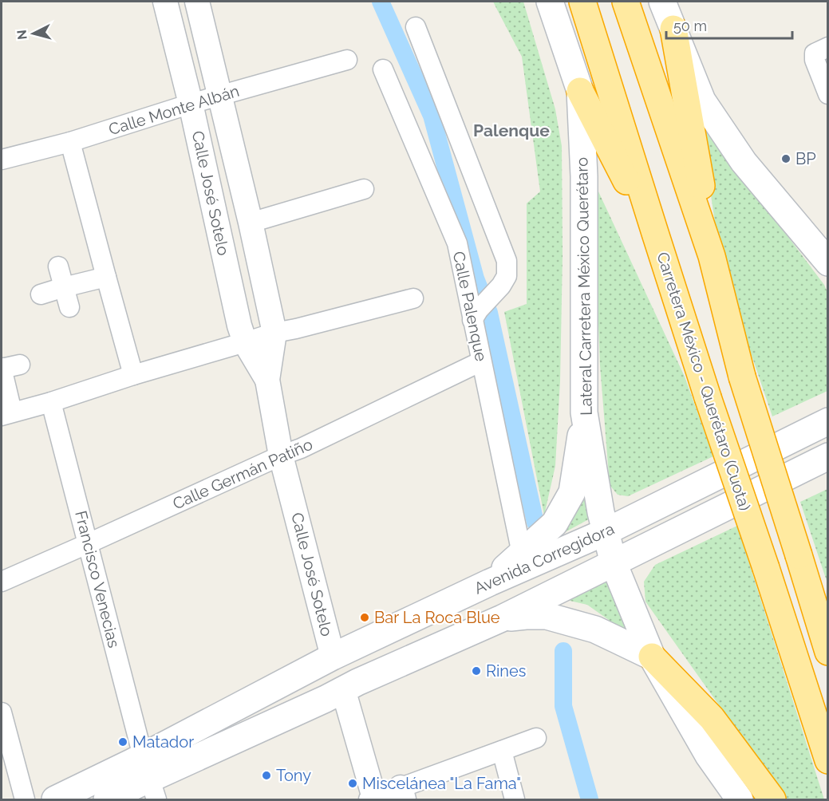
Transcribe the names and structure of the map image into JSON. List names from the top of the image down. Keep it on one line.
{"streets":{"highway":["Carretera México - Querétaro (Cuota)"],"main road":["Lateral Carretera México Querétaro","Avenida Corregidora"],"street":["Calle Monte Albán","Calle José Sotelo","Calle Palenque","Calle Germán Patiño","Francisco Venecias"]},"crossings":[["Calle Monte Albán","Calle José Sotelo"],["Calle José Sotelo","Calle Germán Patiño"],["Calle José Sotelo","Avenida Corregidora"],["Lateral Carretera México Querétaro","Avenida Corregidora"],["Calle Palenque","Calle Germán Patiño"],["Calle Germán Patiño","Francisco Venecias"],["Avenida Corregidora","Francisco Venecias"]],"districts":["Palenque"],"places":["BP","Bar La Roca Blue","Rines","Matador","Tony","Miscelánea \"La Fama\""],"scale_bar":"50 m","north":"left"}
